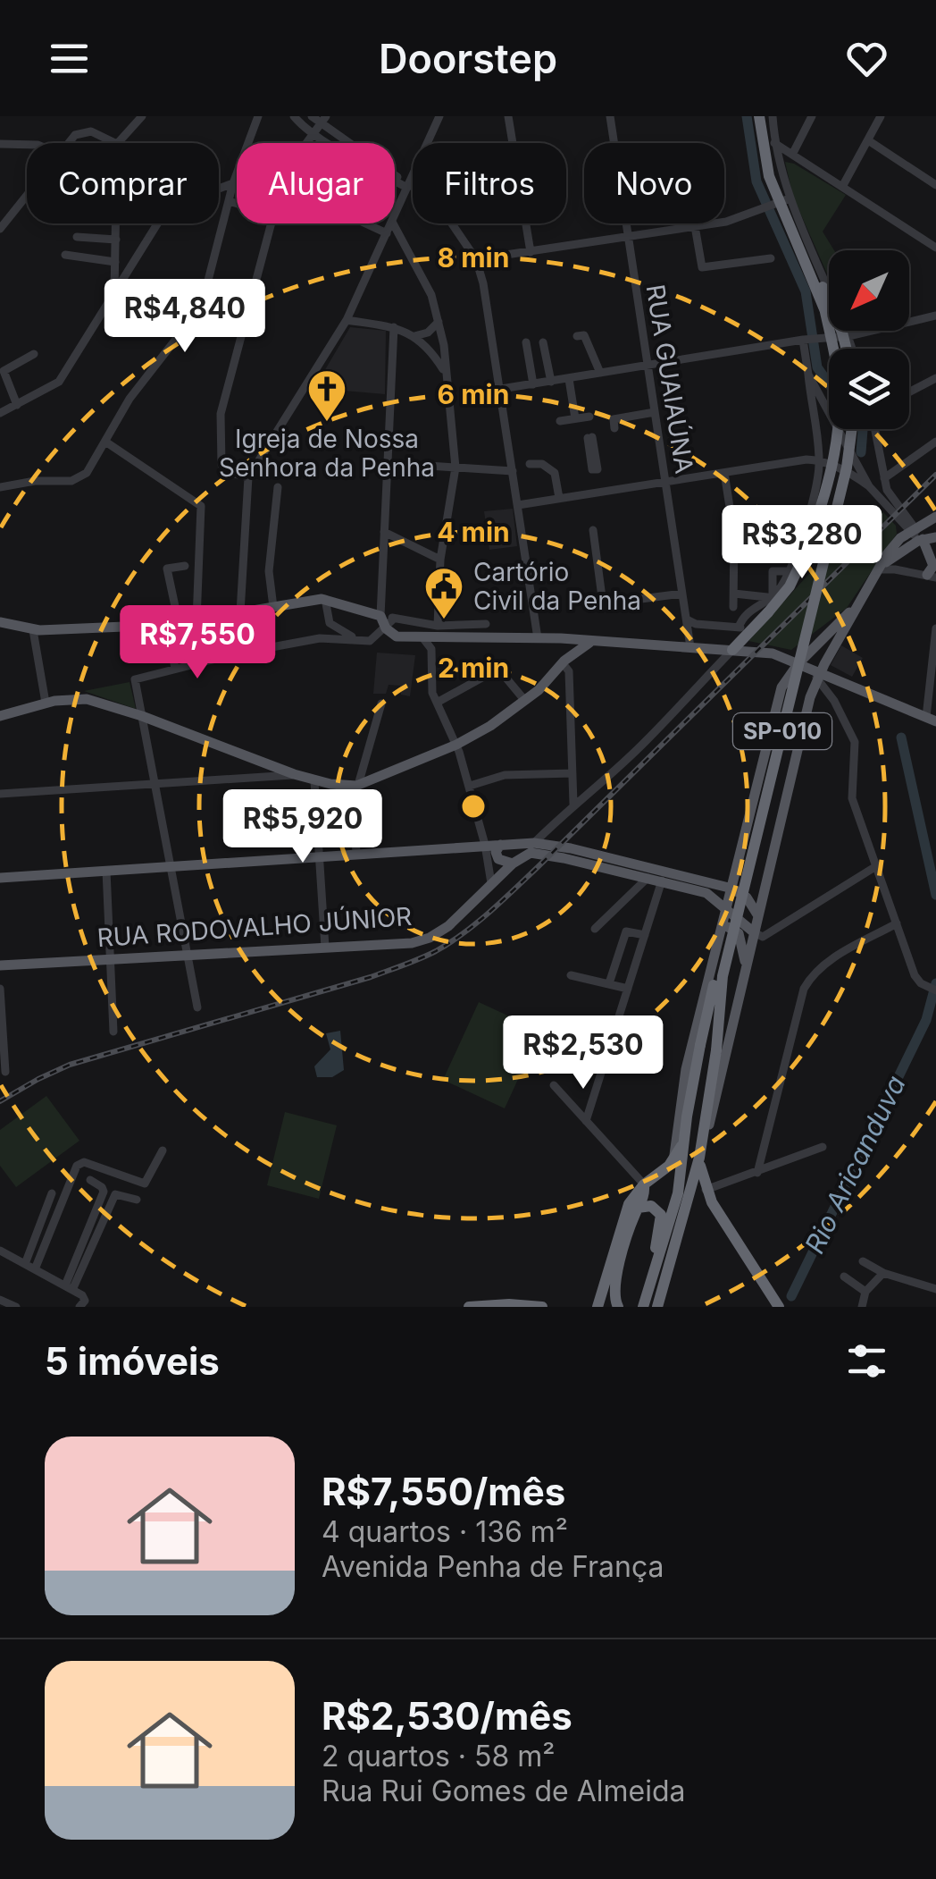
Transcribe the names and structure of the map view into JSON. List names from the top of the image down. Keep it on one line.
{"streets":{"highway":["SP-010"],"main road":["RUA RODOVALHO JÚNIOR"],"street":["RUA GUAIAÚNA"]},"water":["Rio Aricanduva"],"places":{"church":["Igreja de Nossa Senhora da Penha"],"public building":["Cartório Civil da Penha"]},"north":"bottom left","page":{"header":"Doorstep","chip":["Comprar","Alugar","Filtros","Novo"],"price":["R$4,840","R$3,280","R$7,550","R$5,920","R$2,530"],"heading":"5 imóveis","list":[{"name":"R$7,550/mês","note":"4 quartos · 136 m² · Avenida Penha de França"},{"name":"R$2,530/mês","note":"2 quartos · 58 m² · Rua Rui Gomes de Almeida"}]},"rings":["8 min","6 min","4 min","2 min"]}
